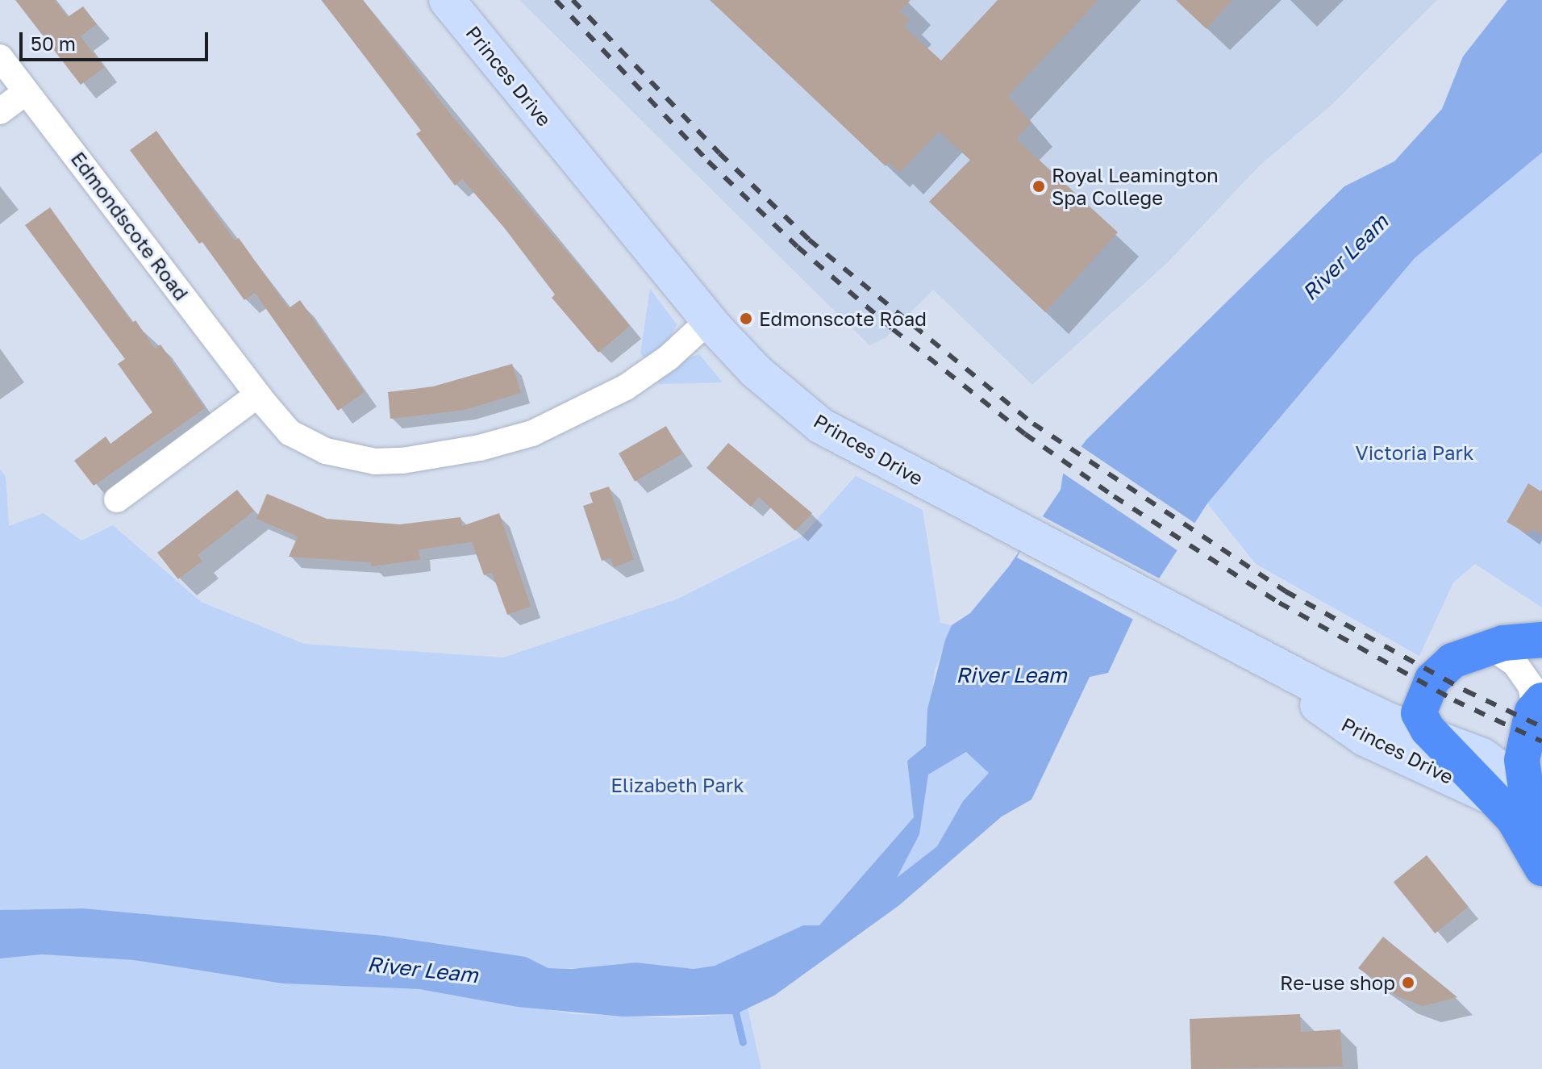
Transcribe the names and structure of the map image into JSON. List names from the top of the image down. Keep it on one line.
{"streets":{"highway":["Princes Drive"],"street":["Edmondscote Road"]},"crossings":[["Princes Drive","Edmondscote Road"]],"water":["River Leam"],"parks":["Victoria Park","Elizabeth Park"],"places":["Royal Leamington Spa College","Edmonscote Road","Re-use shop"],"scale_bar":"50 m"}
